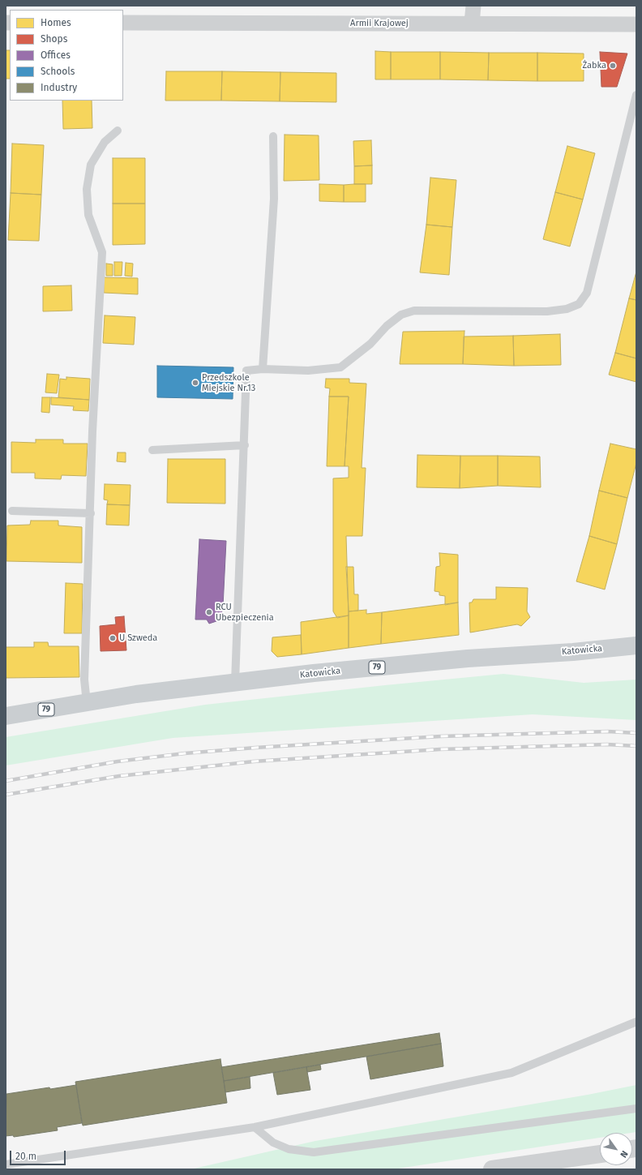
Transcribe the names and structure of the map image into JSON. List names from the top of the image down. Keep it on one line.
{"streets":{"main road":["Katowicka","79"],"street":["Armii Krajowej"]},"places":["Żabka","Przedszkole Miejskie Nr.13","RCU Ubezpieczenia","U Szweda"],"legend":["Homes","Shops","Offices","Schools","Industry"],"scale_bar":"20 m","north":"bottom right"}
